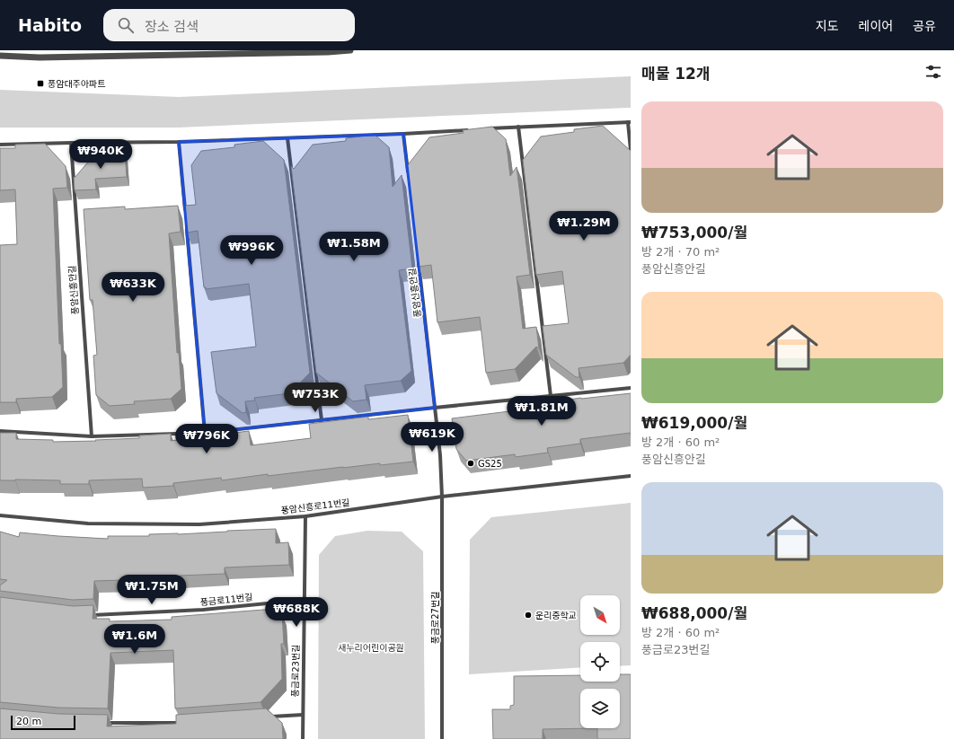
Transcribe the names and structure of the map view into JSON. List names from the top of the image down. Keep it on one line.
{"streets":{"street":["풍암신흥안길","풍암신흥로11번길","풍금로11번길","풍금로27번길","풍금로23번길"]},"crossings":[["풍암신흥안길","풍암신흥로11번길"],["풍암신흥안길","풍금로27번길"],["풍암신흥로11번길","풍금로27번길"],["풍암신흥로11번길","풍금로23번길"],["풍금로11번길","풍금로23번길"]],"parks":["새누리어린이공원"],"places":{"transit":["풍암대주아파트"],"other":["GS25","운리중학교"]},"scale_bar":"20 m","north":"bottom right","page":{"header":"Habito","search":"장소 검색","nav":["지도","레이어","공유"],"heading":"매물 12개","list":[{"name":"₩753,000/월","note":"방 2개 · 70 m² · 풍암신흥안길"},{"name":"₩619,000/월","note":"방 2개 · 60 m² · 풍암신흥안길"},{"name":"₩688,000/월","note":"방 2개 · 60 m² · 풍금로23번길"}],"price":["₩940K","₩1.29M","₩1.58M","₩996K","₩633K","₩753K","₩1.81M","₩619K","₩796K","₩1.75M","₩688K","₩1.6M"],"scale":"20 m"}}
